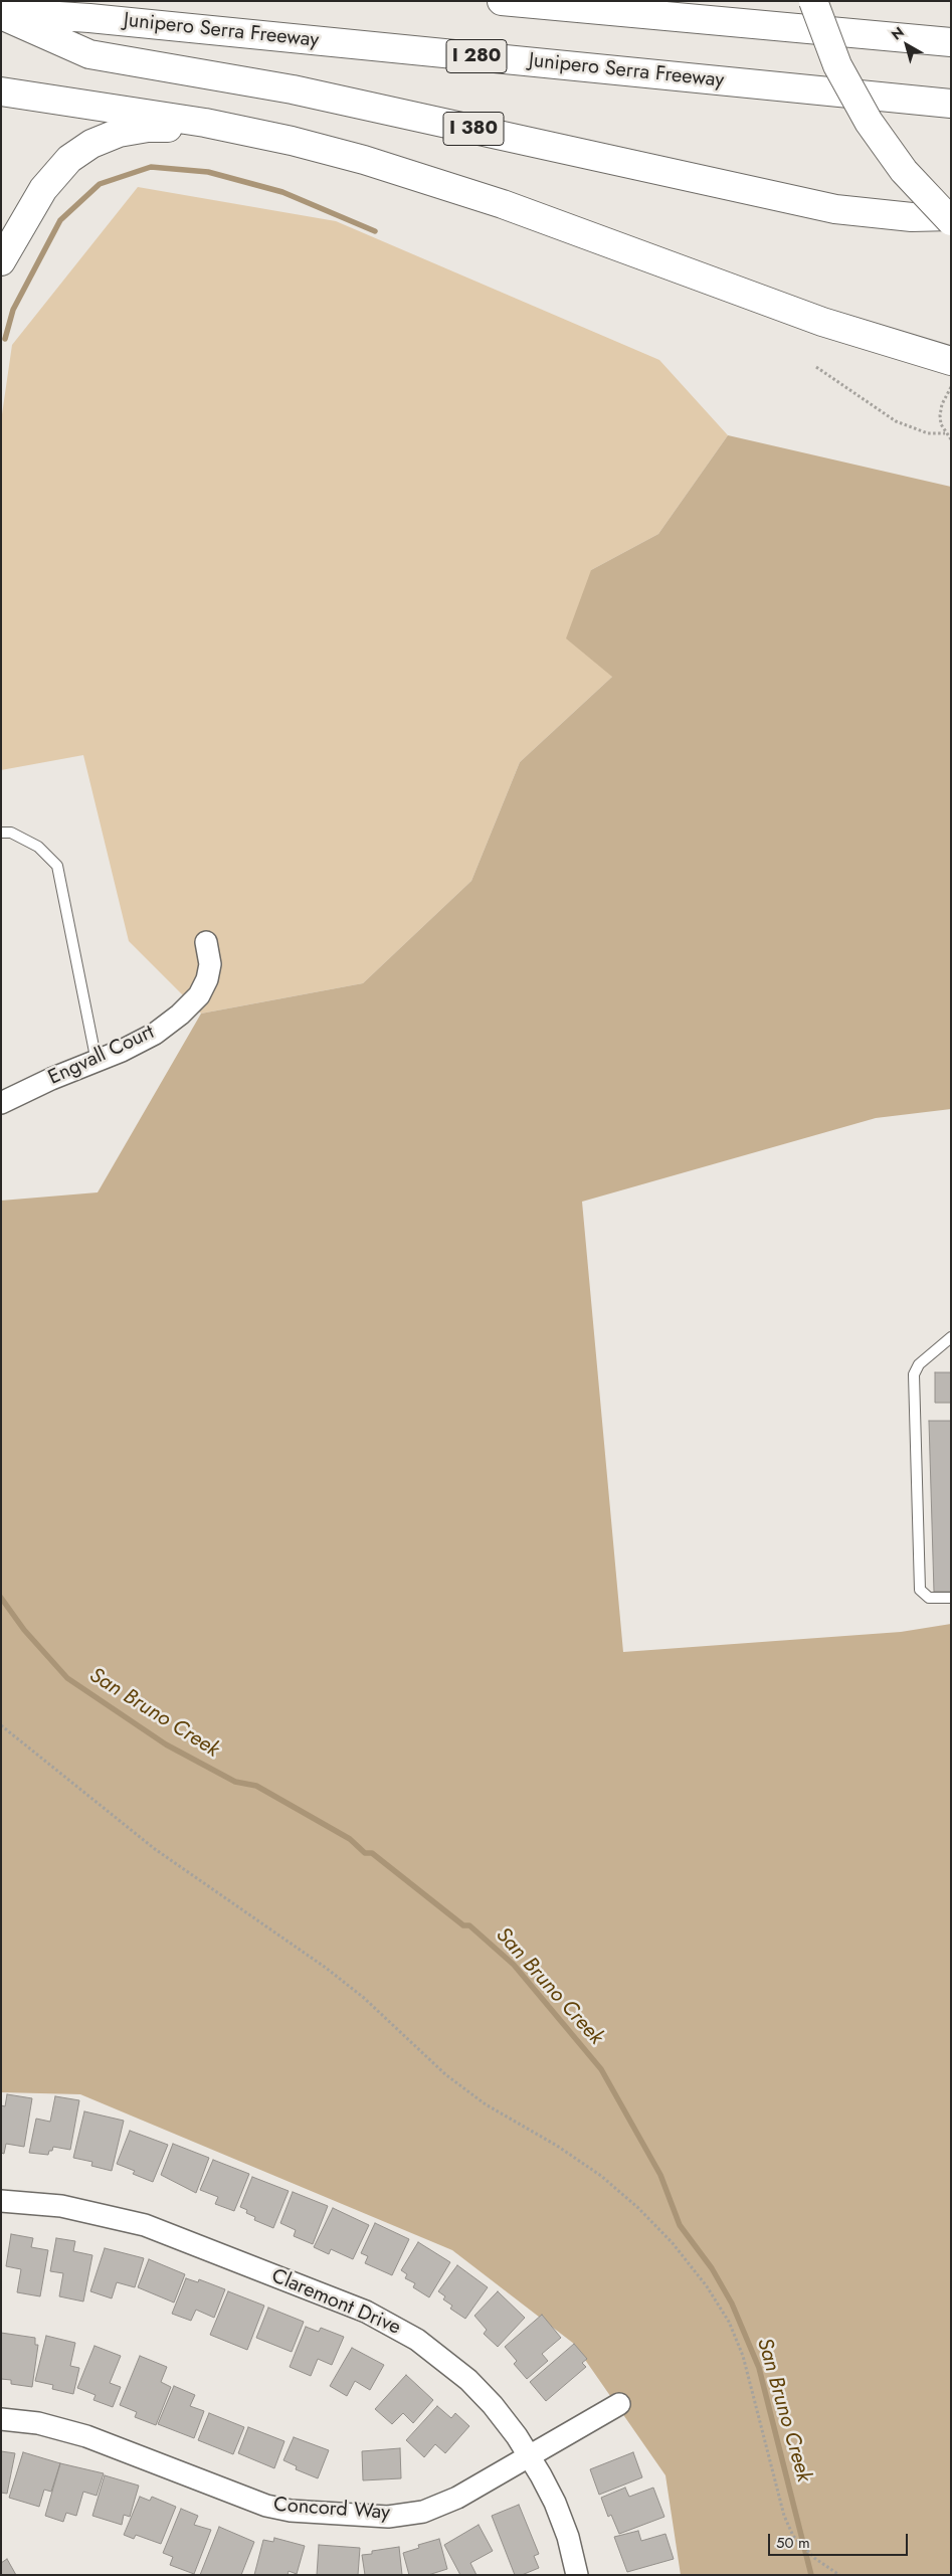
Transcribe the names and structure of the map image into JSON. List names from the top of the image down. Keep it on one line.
{"streets":{"highway":["Junipero Serra Freeway","I 280","I 380"],"street":["Engvall Court","Claremont Drive","Concord Way"]},"crossings":[["Junipero Serra Freeway","I 380"],["Claremont Drive","Concord Way"]],"water":["San Bruno Creek"],"scale_bar":"50 m","north":"top left"}
